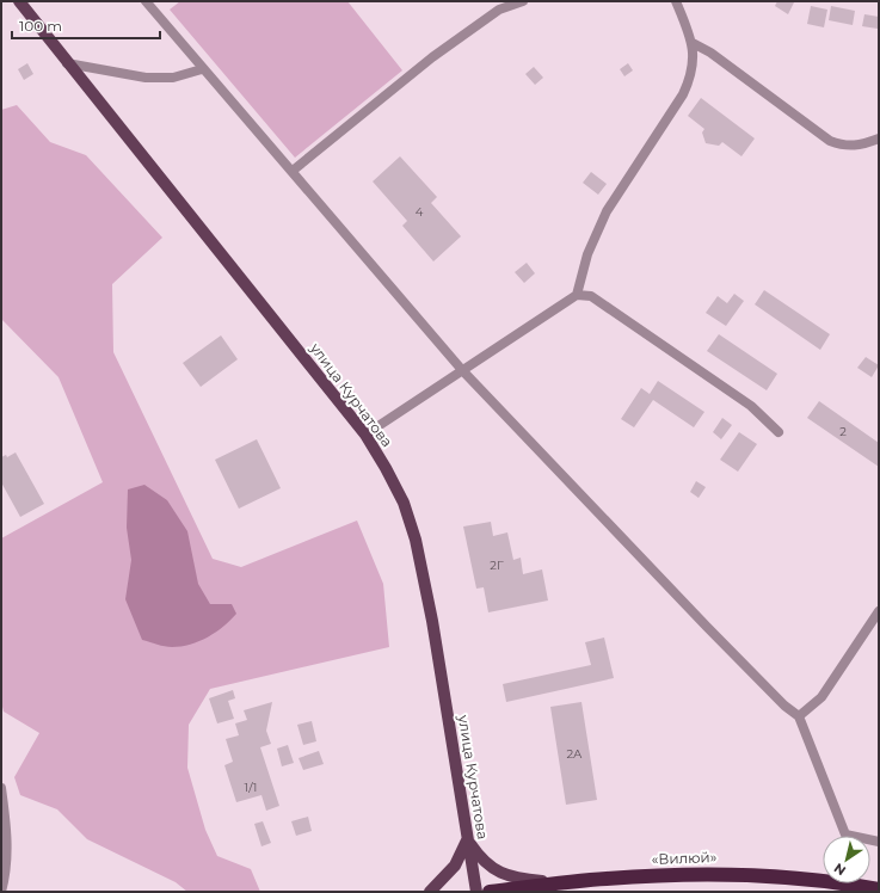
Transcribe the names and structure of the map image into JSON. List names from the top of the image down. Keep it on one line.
{"streets":{"highway":["«Вилюй»"],"main road":["улица Курчатова"]},"house_numbers":["4","2","2Г","2А","1/1"],"scale_bar":"100 m","north":"bottom left"}
